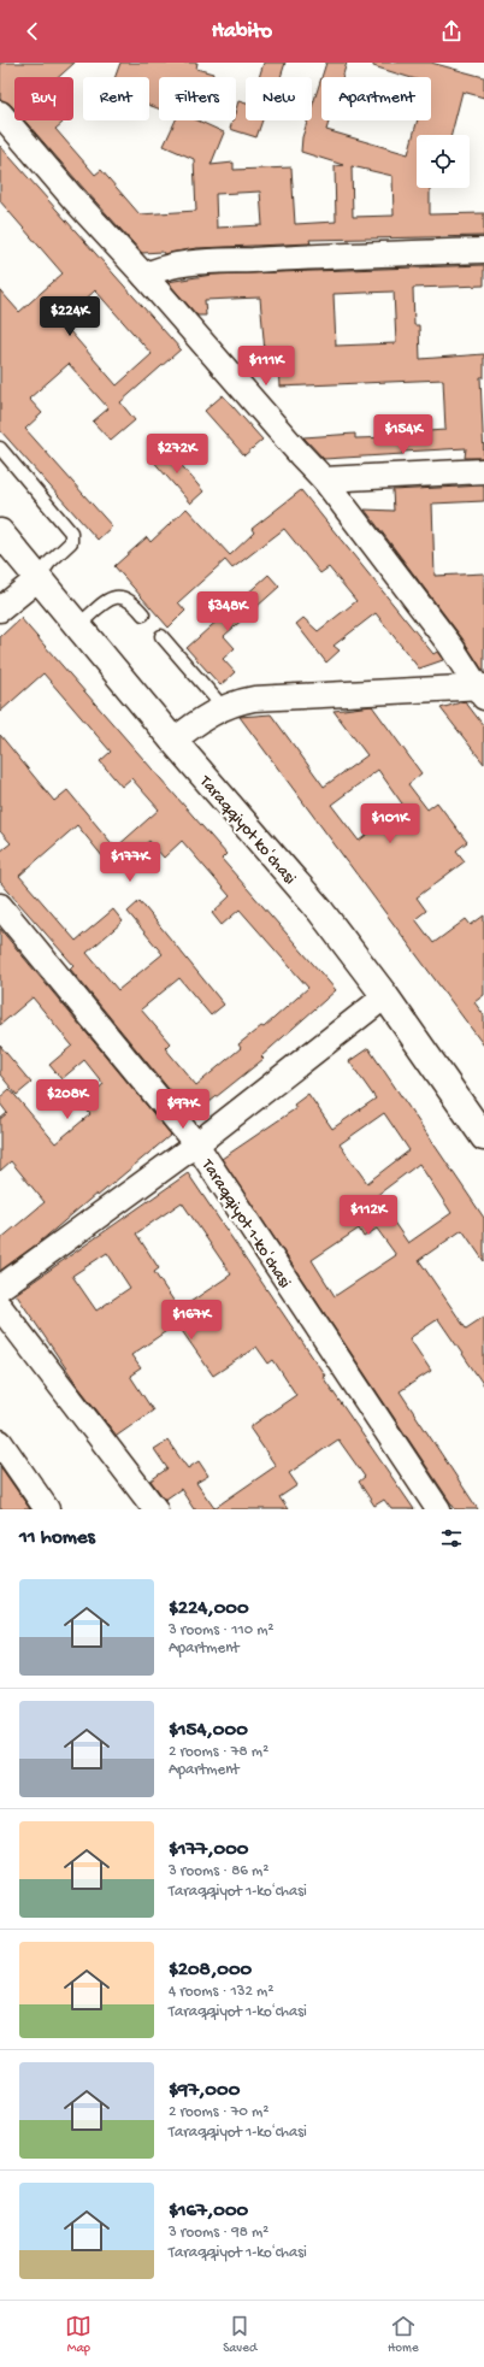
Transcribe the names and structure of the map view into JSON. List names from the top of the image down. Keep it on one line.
{"streets":{"street":["Taraqqiyot koʻchasi","Taraqqiyot 1-koʻchasi"]},"page":{"header":"Habito","chip":["Buy","Rent","Filters","New","Apartment"],"price":["$224K","$111K","$154K","$272K","$348K","$101K","$177K","$208K","$97K","$112K","$167K"],"heading":"11 homes","list":[{"name":"$224,000","note":"3 rooms · 110 m² · Apartment"},{"name":"$154,000","note":"2 rooms · 78 m² · Apartment"},{"name":"$177,000","note":"3 rooms · 86 m² · Taraqqiyot 1-koʻchasi"},{"name":"$208,000","note":"4 rooms · 132 m² · Taraqqiyot 1-koʻchasi"},{"name":"$97,000","note":"2 rooms · 70 m² · Taraqqiyot 1-koʻchasi"},{"name":"$167,000","note":"3 rooms · 98 m² · Taraqqiyot 1-koʻchasi"}],"tabs":["Map","Saved","Home"]}}
